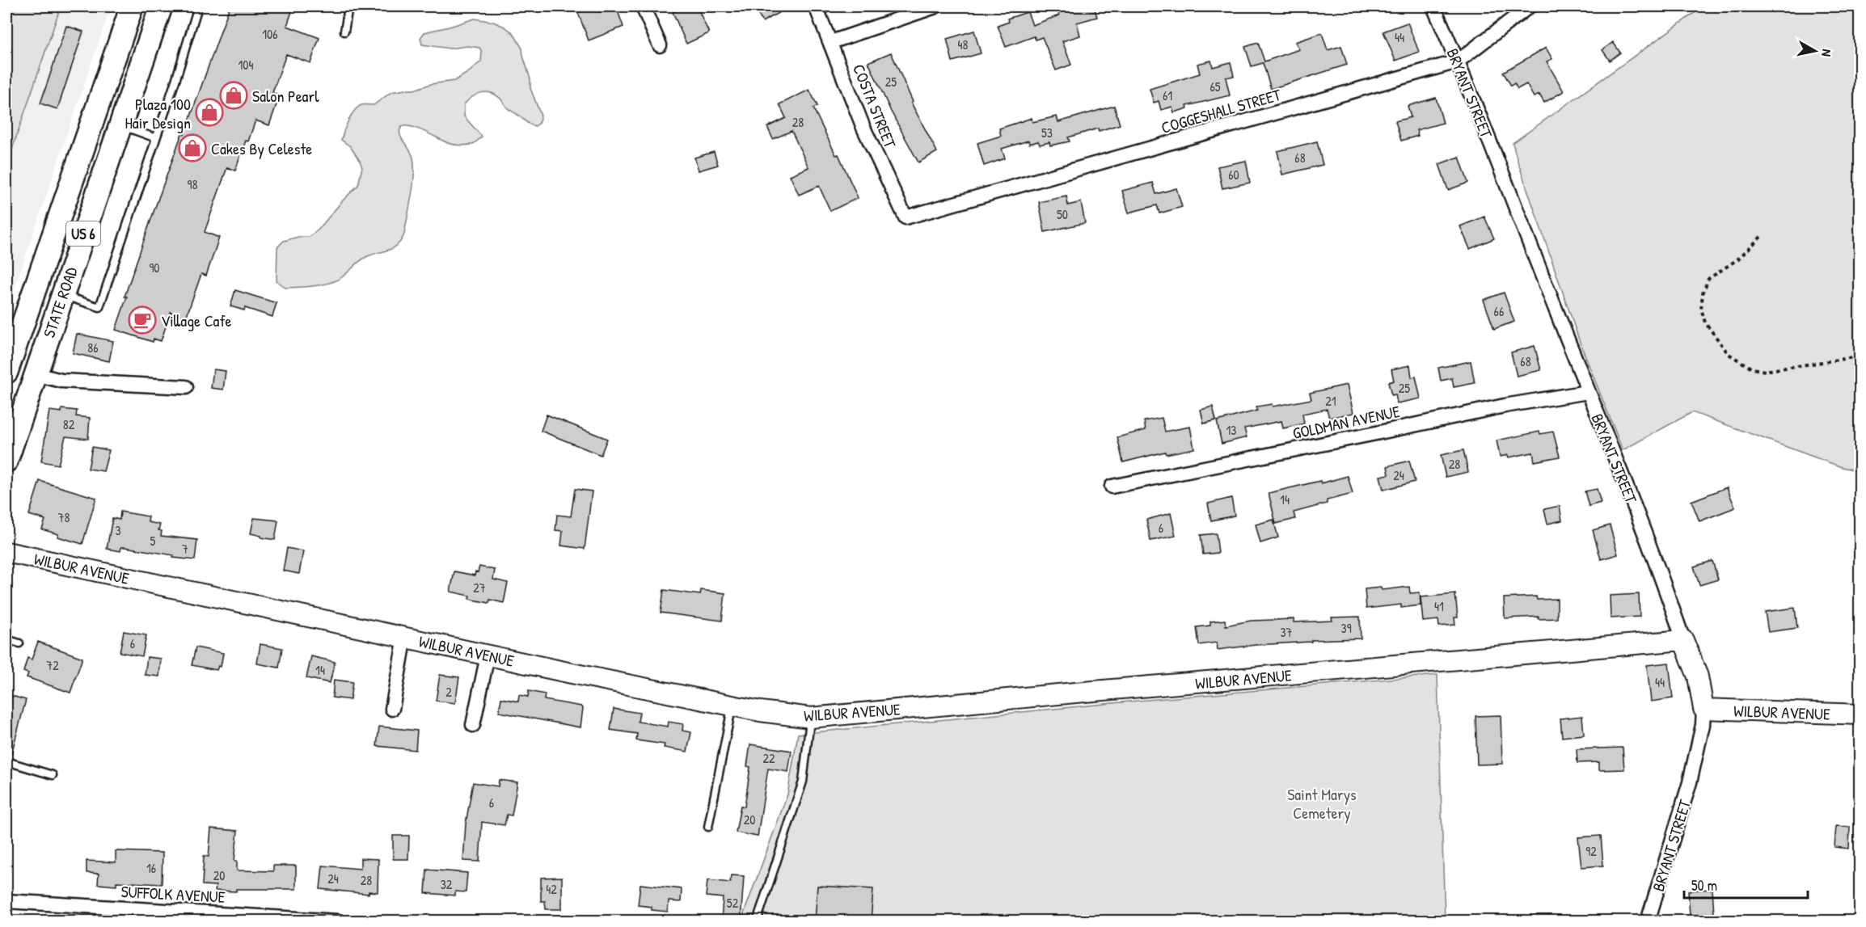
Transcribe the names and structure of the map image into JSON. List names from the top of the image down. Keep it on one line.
{"streets":{"main road":["US 6","STATE ROAD"],"street":["BRYANT STREET","COSTA STREET","COGGESHALL STREET","GOLDMAN AVENUE","WILBUR AVENUE","SUFFOLK AVENUE"]},"crossings":[["BRYANT STREET","COGGESHALL STREET"],["BRYANT STREET","GOLDMAN AVENUE"],["BRYANT STREET","WILBUR AVENUE"],["COSTA STREET","COGGESHALL STREET"]],"parks":["Saint Marys Cemetery"],"places":{"shop":["Salon Pearl","Plaza 100 Hair Design","Cakes By Celeste"],"cafe":["Village Cafe"]},"house_numbers":["106","44","48","104","25","65","61","28","53","68","60","98","50","90","66","86","68","25","21","82","13","28","24","14","78","6","3","5","7","27","41","39","37","6","72","14","44","2","22","6","20","92","16","20","24","28","32","42","52"],"scale_bar":"50 m","north":"right"}
